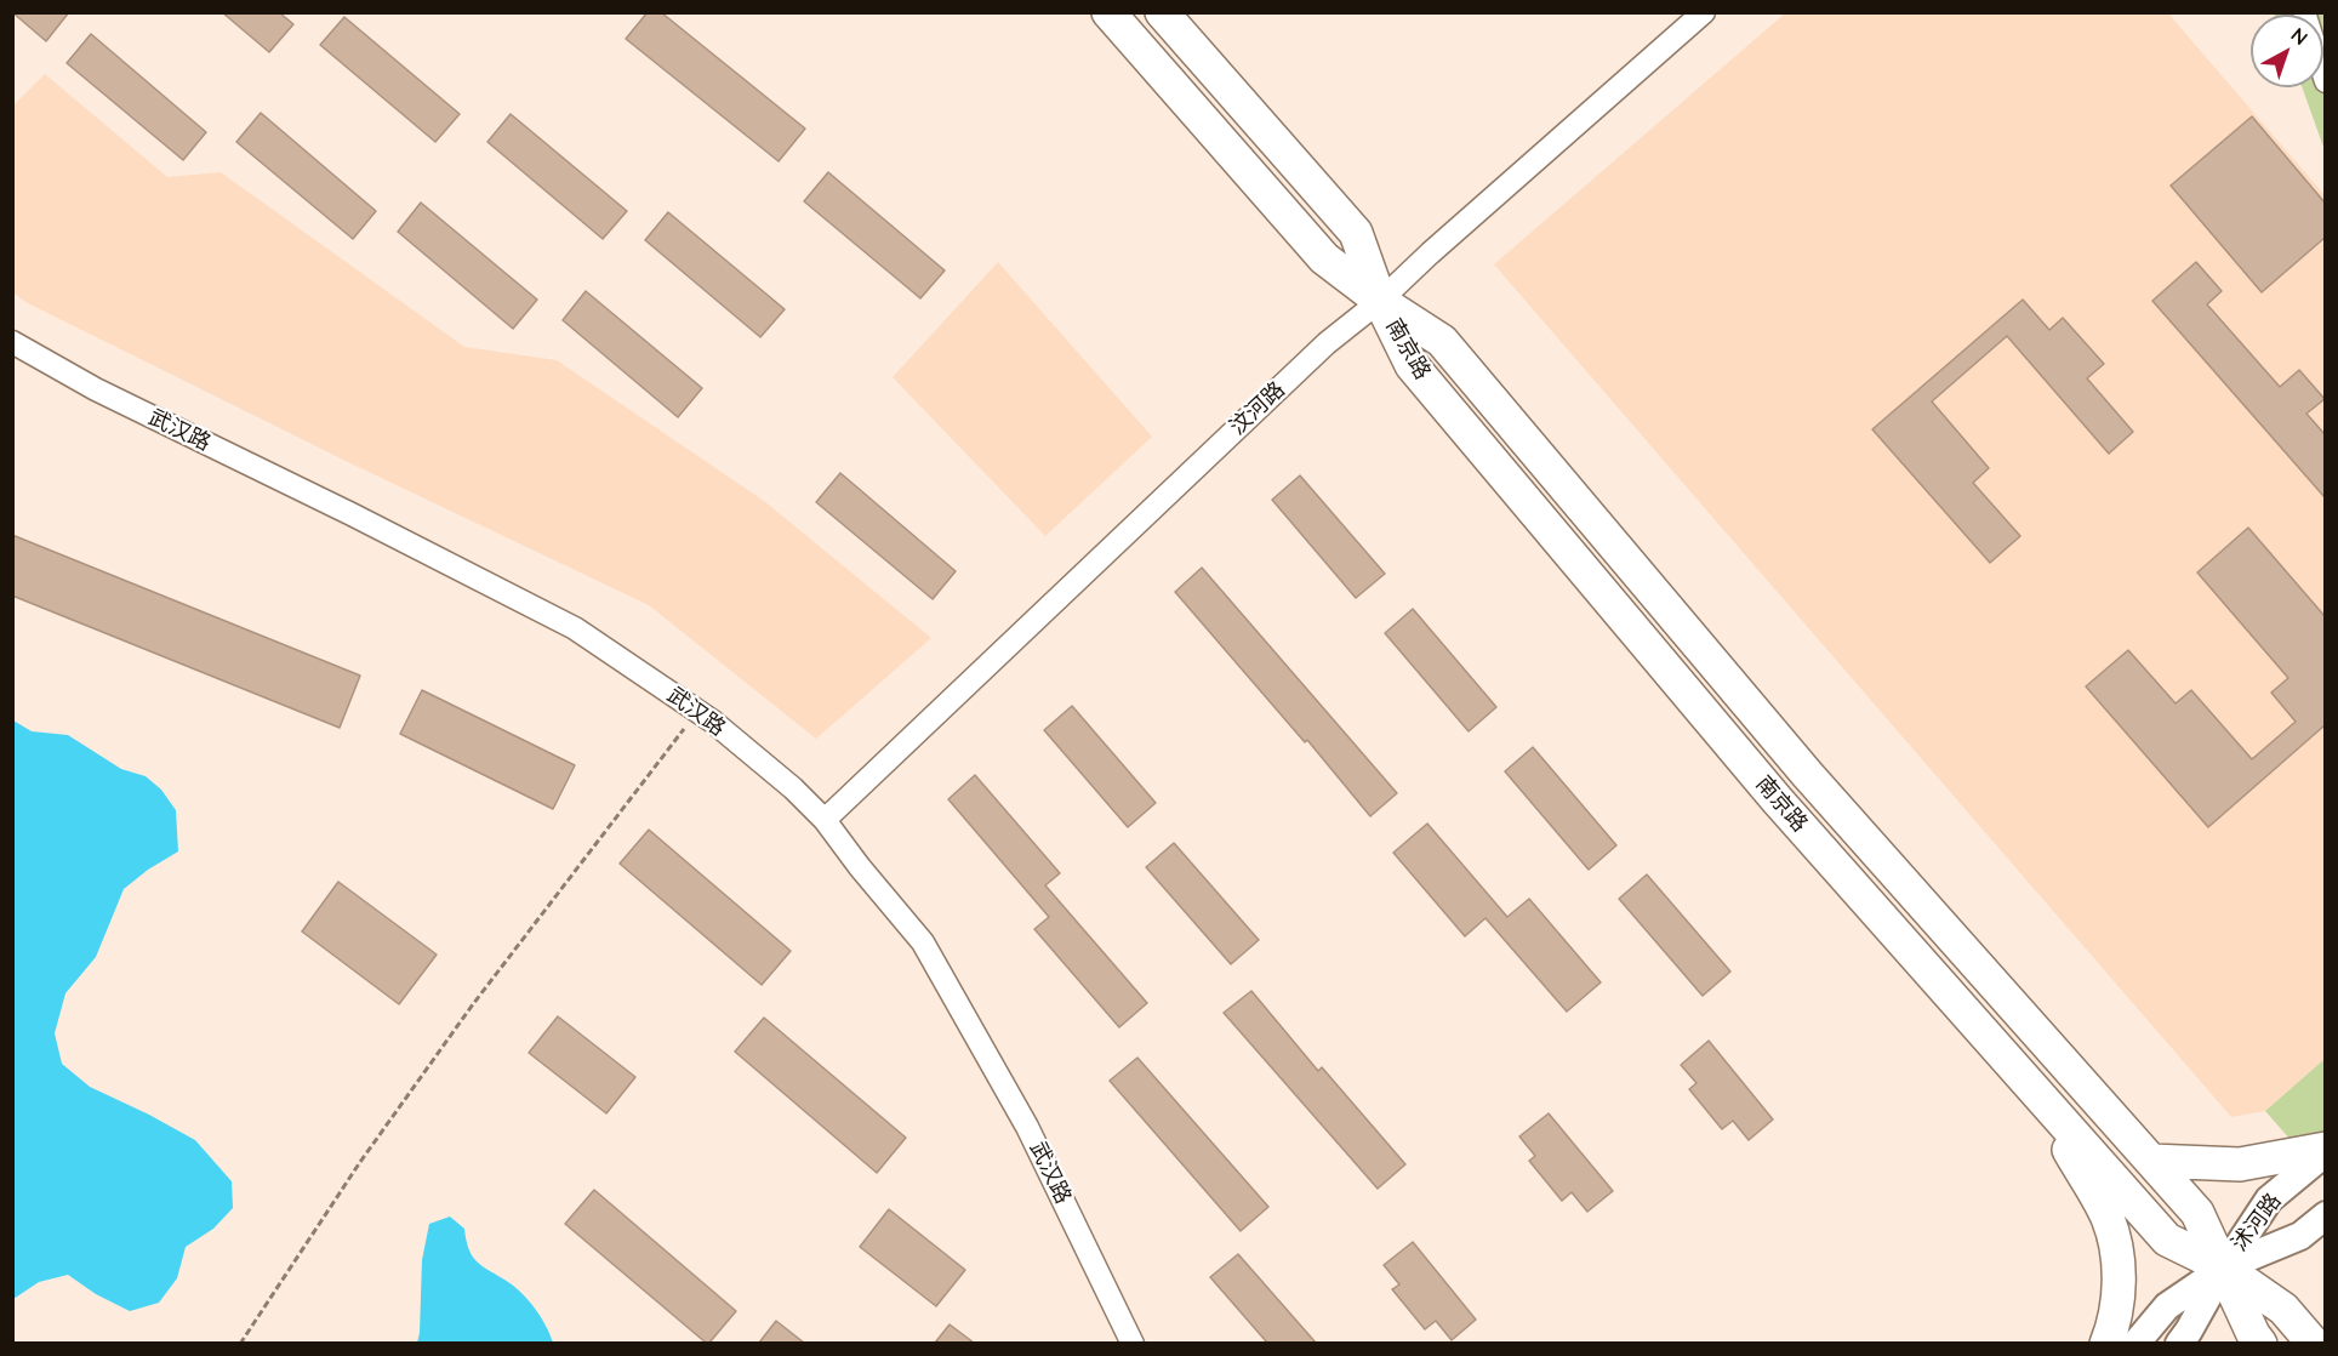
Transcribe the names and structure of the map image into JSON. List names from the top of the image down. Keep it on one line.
{"streets":{"highway":["南京路"],"main road":["沭河路"],"street":["汶河路","武汉路"]},"crossings":[["南京路","汶河路"],["南京路","沭河路"],["汶河路","武汉路"]],"north":"top right"}
